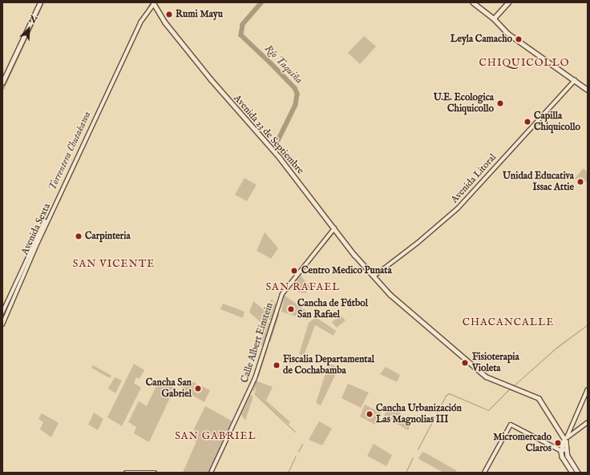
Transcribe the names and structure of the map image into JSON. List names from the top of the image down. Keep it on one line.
{"streets":{"main road":["Avenida 23 de Septiembre"],"street":["Avenida Litoral","Avenida Sexta","Calle Albert Einstein"]},"crossings":[["Avenida 23 de Septiembre","Avenida Litoral"],["Avenida 23 de Septiembre","Avenida Sexta"],["Avenida 23 de Septiembre","Calle Albert Einstein"]],"districts":["CHIQUICOLLO","SAN VICENTE","SAN RAFAEL","CHACANCALLE","SAN GABRIEL"],"water":["Río Taquiña","Torrentera Chutakawa"],"places":["Rumi Mayu","Leyla Camacho","U.E. Ecologica Chiquicollo","Capilla Chiquicollo","Unidad Educativa Issac Attie","Carpinteria","Centro Medico Punata","Cancha de Fútbol San Rafael","Fisioterapia Violeta","Fiscalia Departamental de Cochabamba","Cancha San Gabriel","Cancha Urbanización Las Magnolias III","Micromercado Claros"],"north":"top right"}
